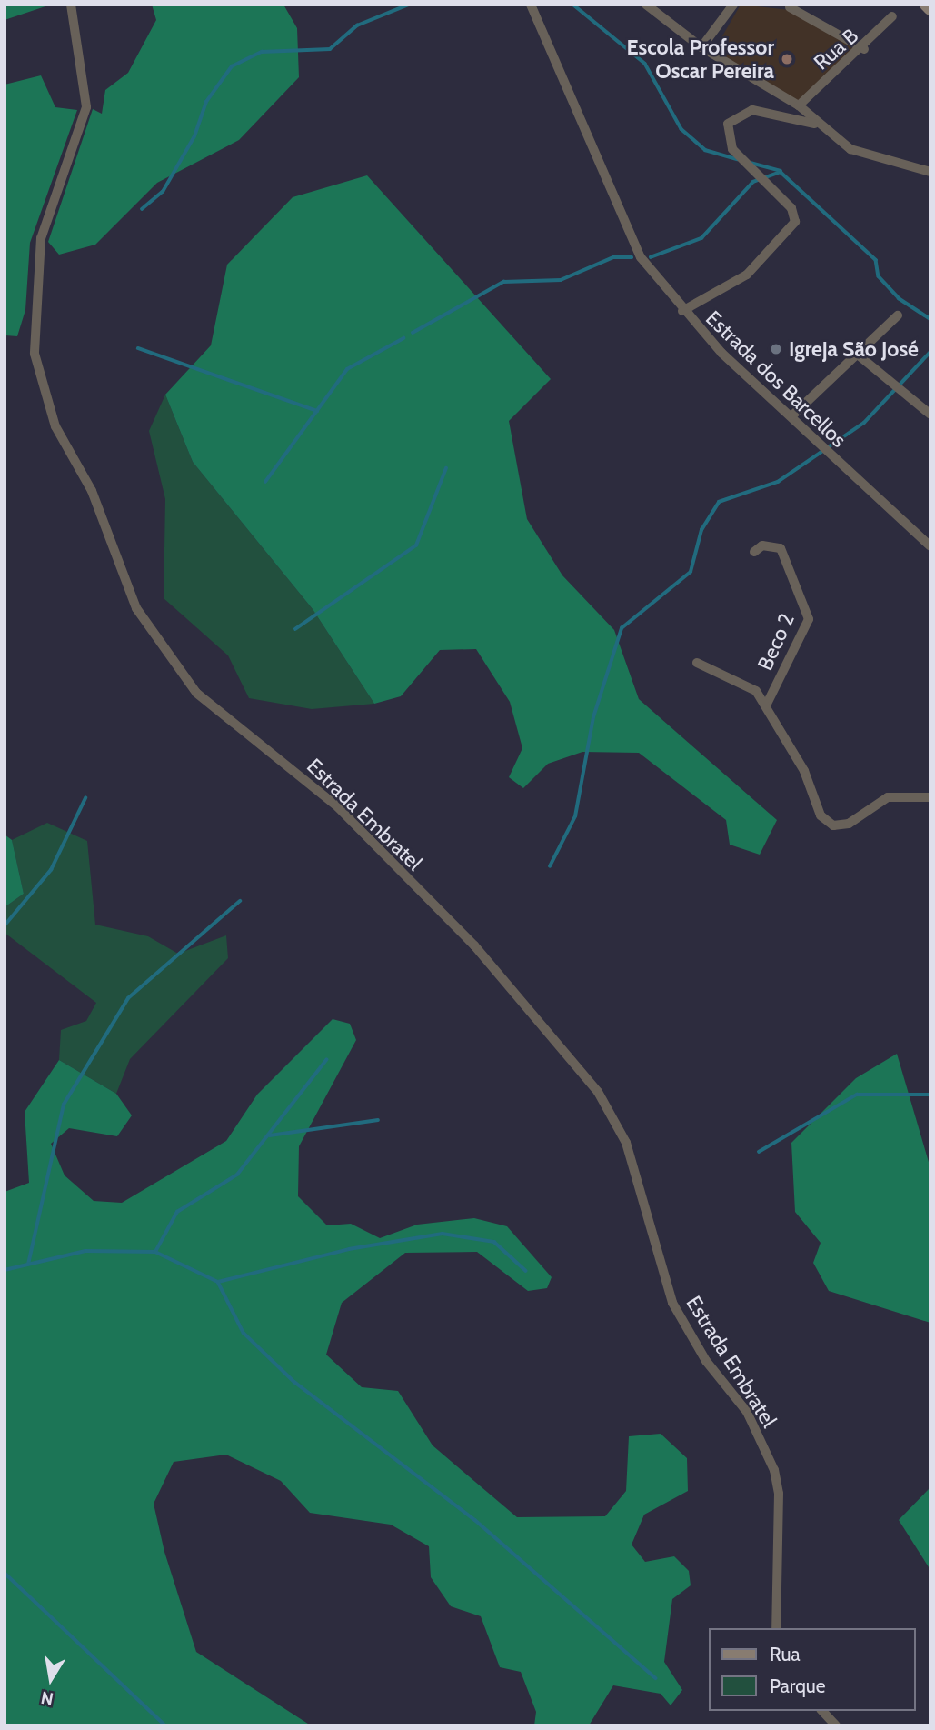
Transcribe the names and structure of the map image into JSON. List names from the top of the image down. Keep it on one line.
{"streets":{"street":["Rua B","Estrada dos Barcellos","Beco 2","Estrada Embratel"]},"places":["Escola Professor Oscar Pereira","Igreja São José"],"legend":["Rua","Parque"],"north":"bottom"}
